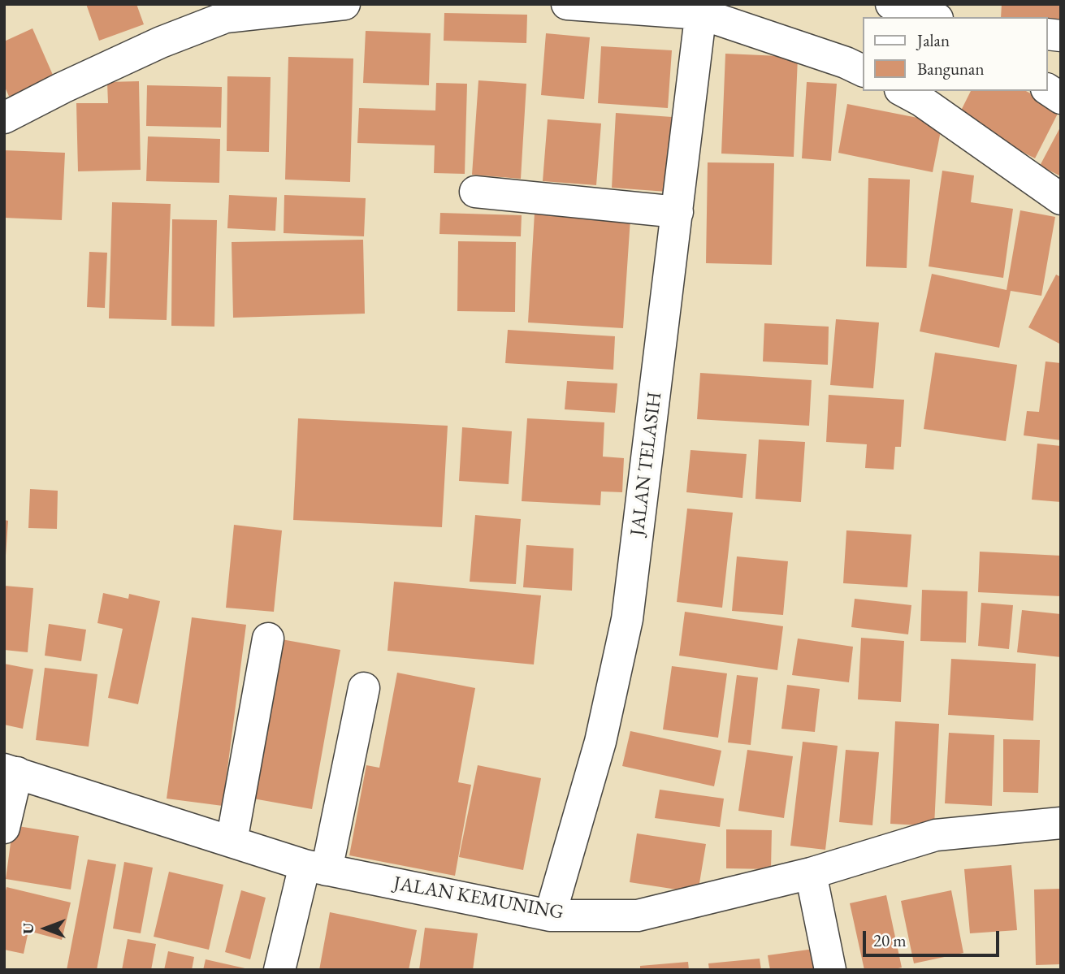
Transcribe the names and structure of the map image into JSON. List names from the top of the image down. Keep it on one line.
{"streets":{"street":["JALAN TELASIH","JALAN KEMUNING"]},"crossings":[["JALAN TELASIH","JALAN KEMUNING"]],"legend":["Jalan","Bangunan"],"scale_bar":"20 m","north":"left"}
